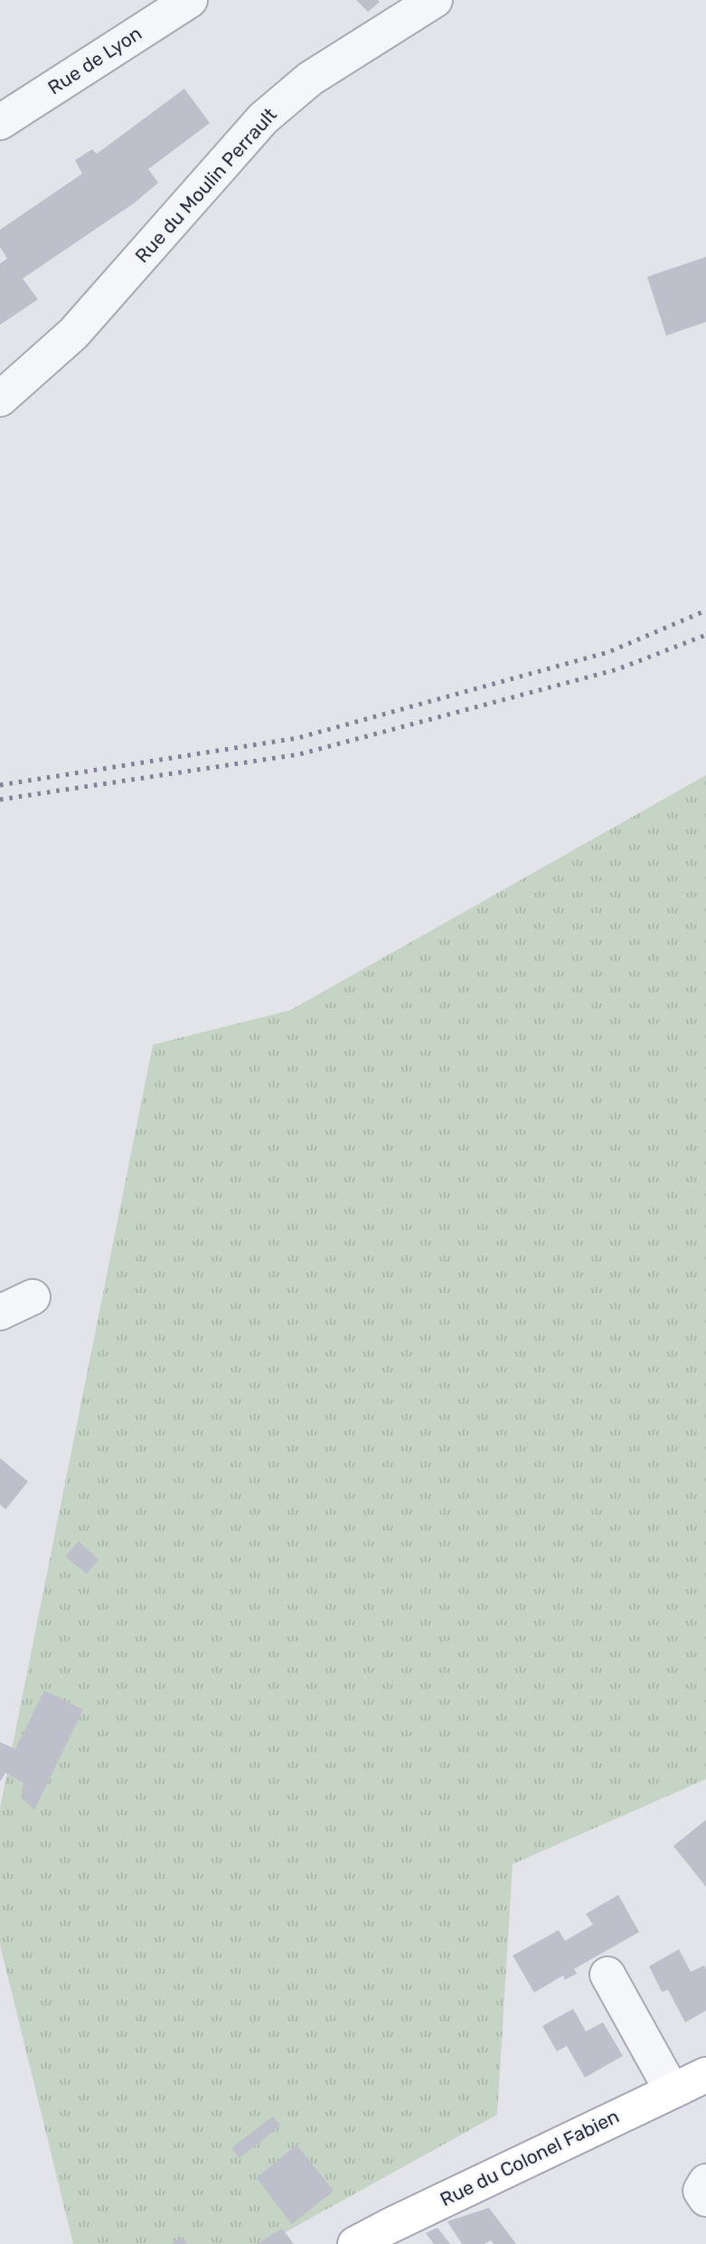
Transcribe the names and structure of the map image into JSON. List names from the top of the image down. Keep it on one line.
{"streets":{"main road":["Rue du Colonel Fabien"],"street":["Rue de Lyon","Rue du Moulin Perrault"]}}
